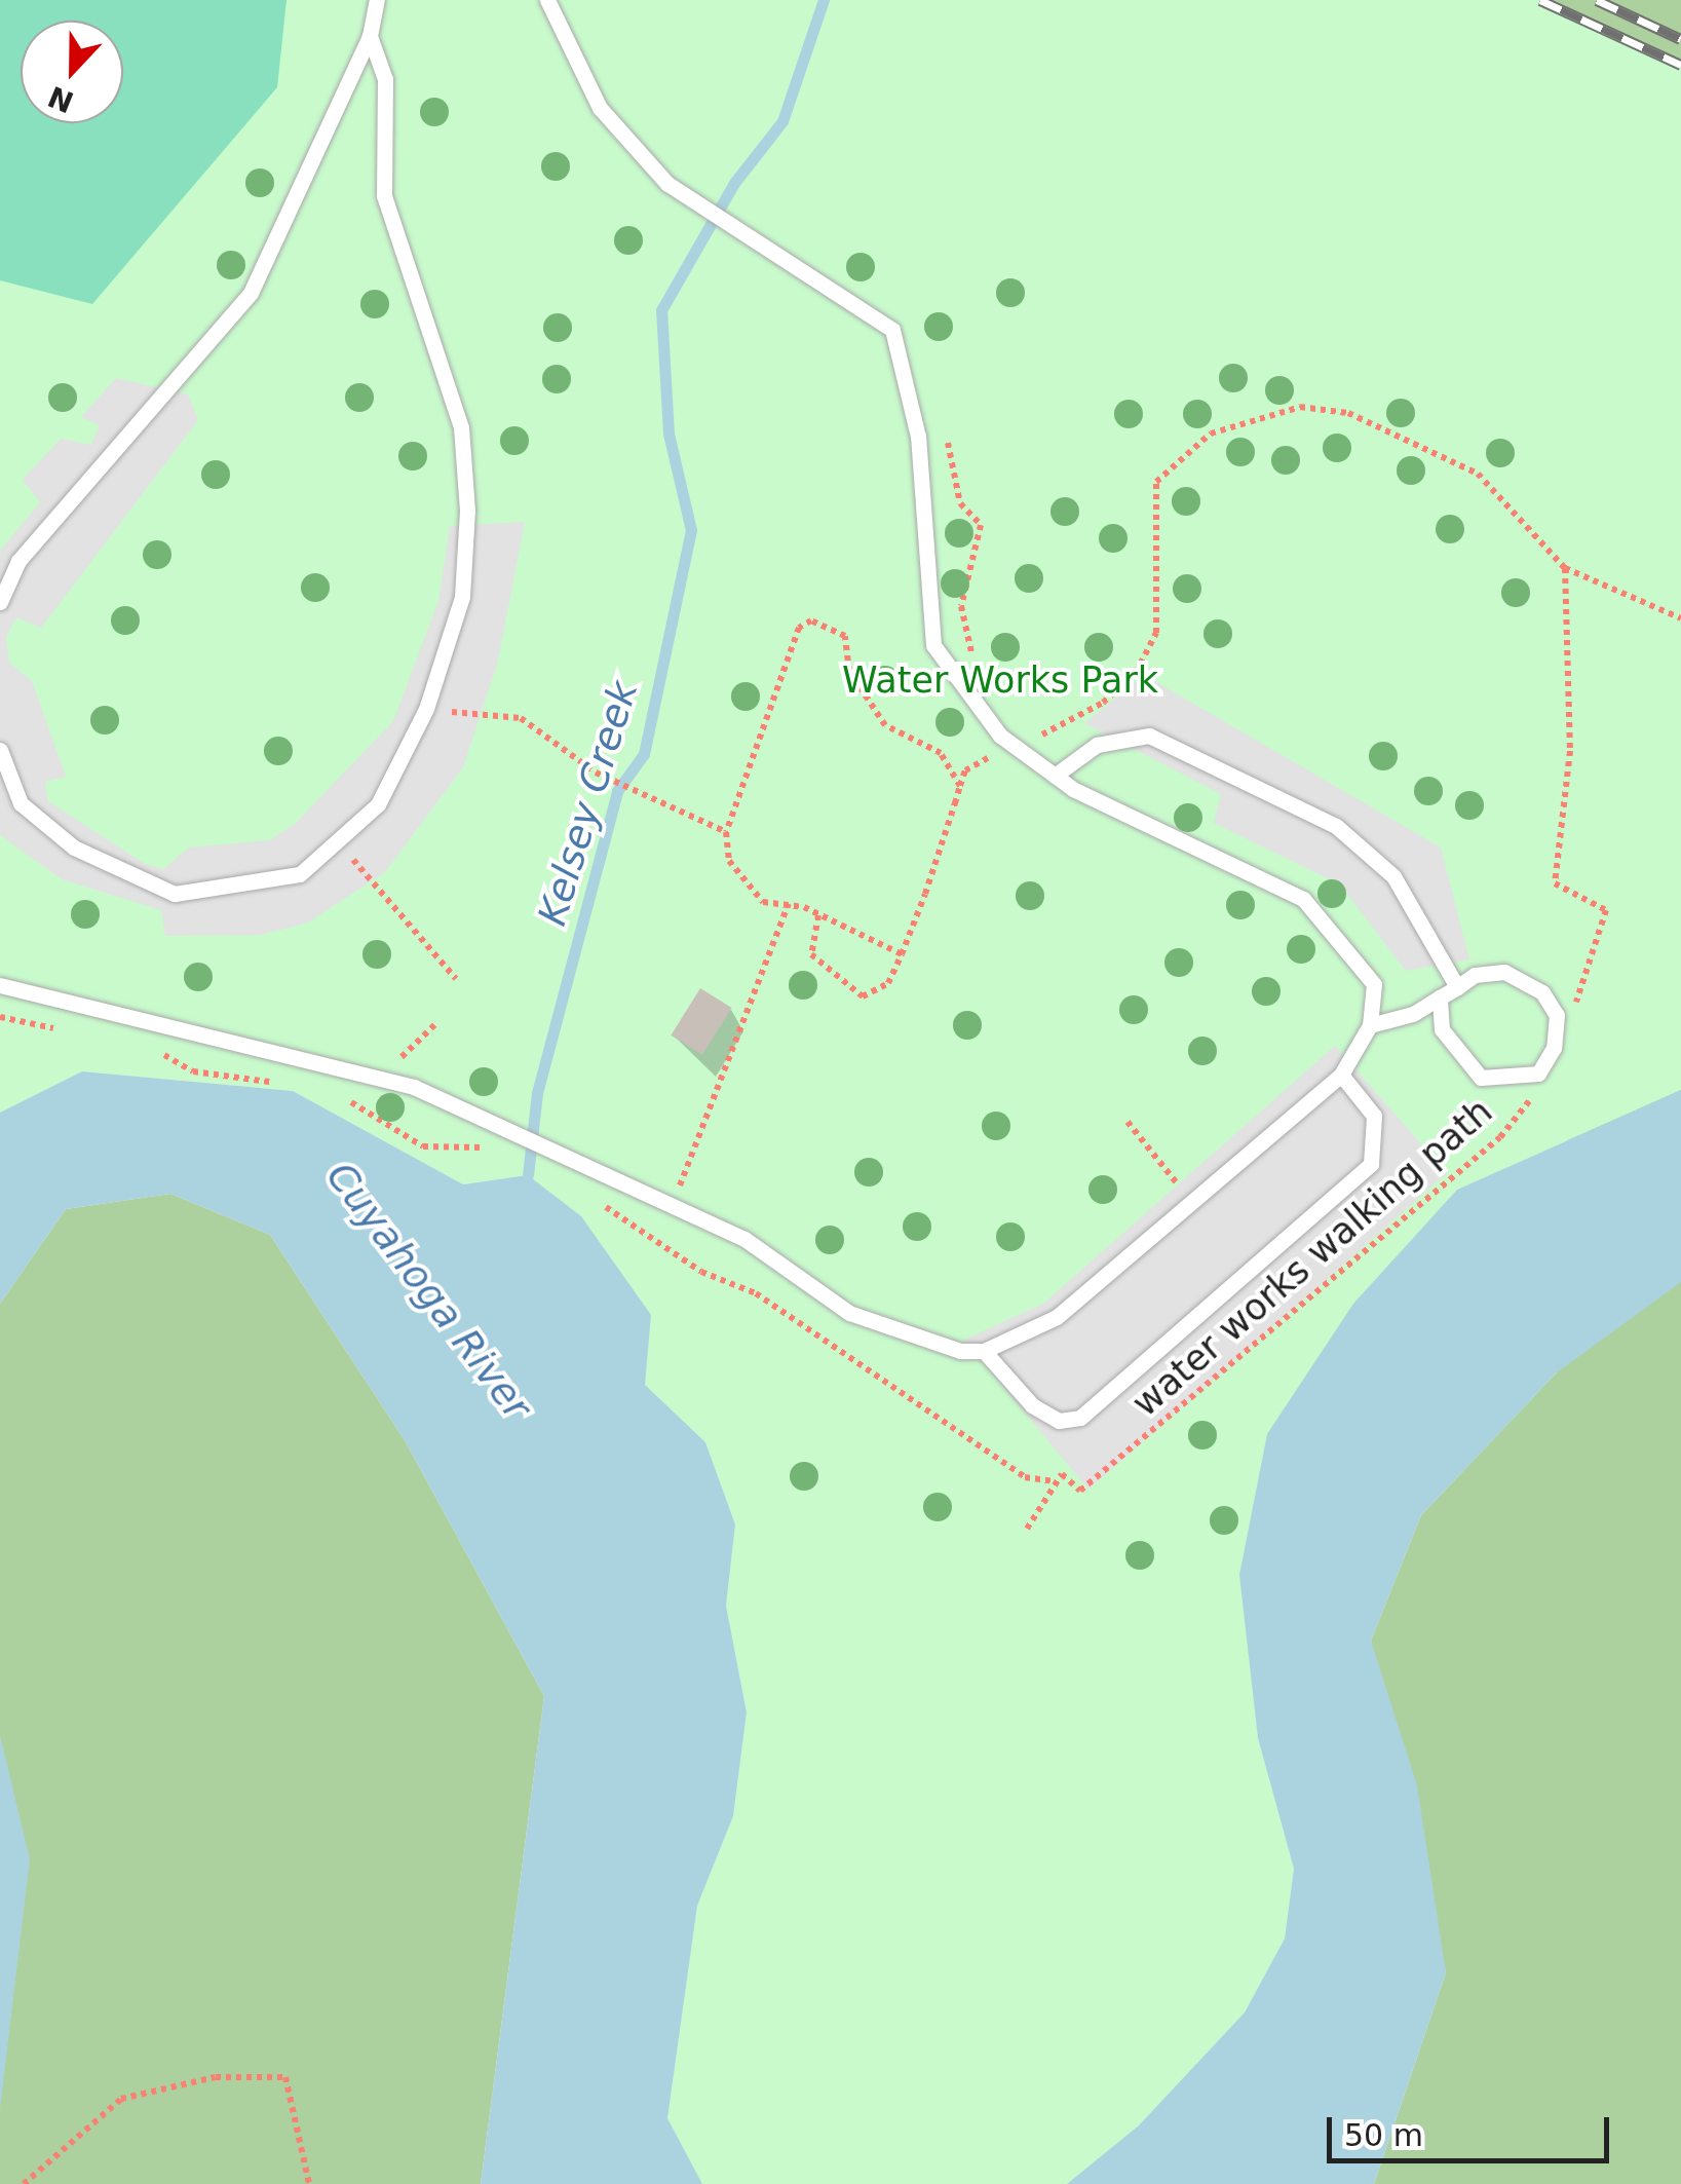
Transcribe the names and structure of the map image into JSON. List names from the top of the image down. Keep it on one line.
{"streets":{"path":["water works walking path"]},"water":["Kelsey Creek","Cuyahoga River"],"parks":["Water Works Park"],"scale_bar":"50 m","north":"bottom"}
